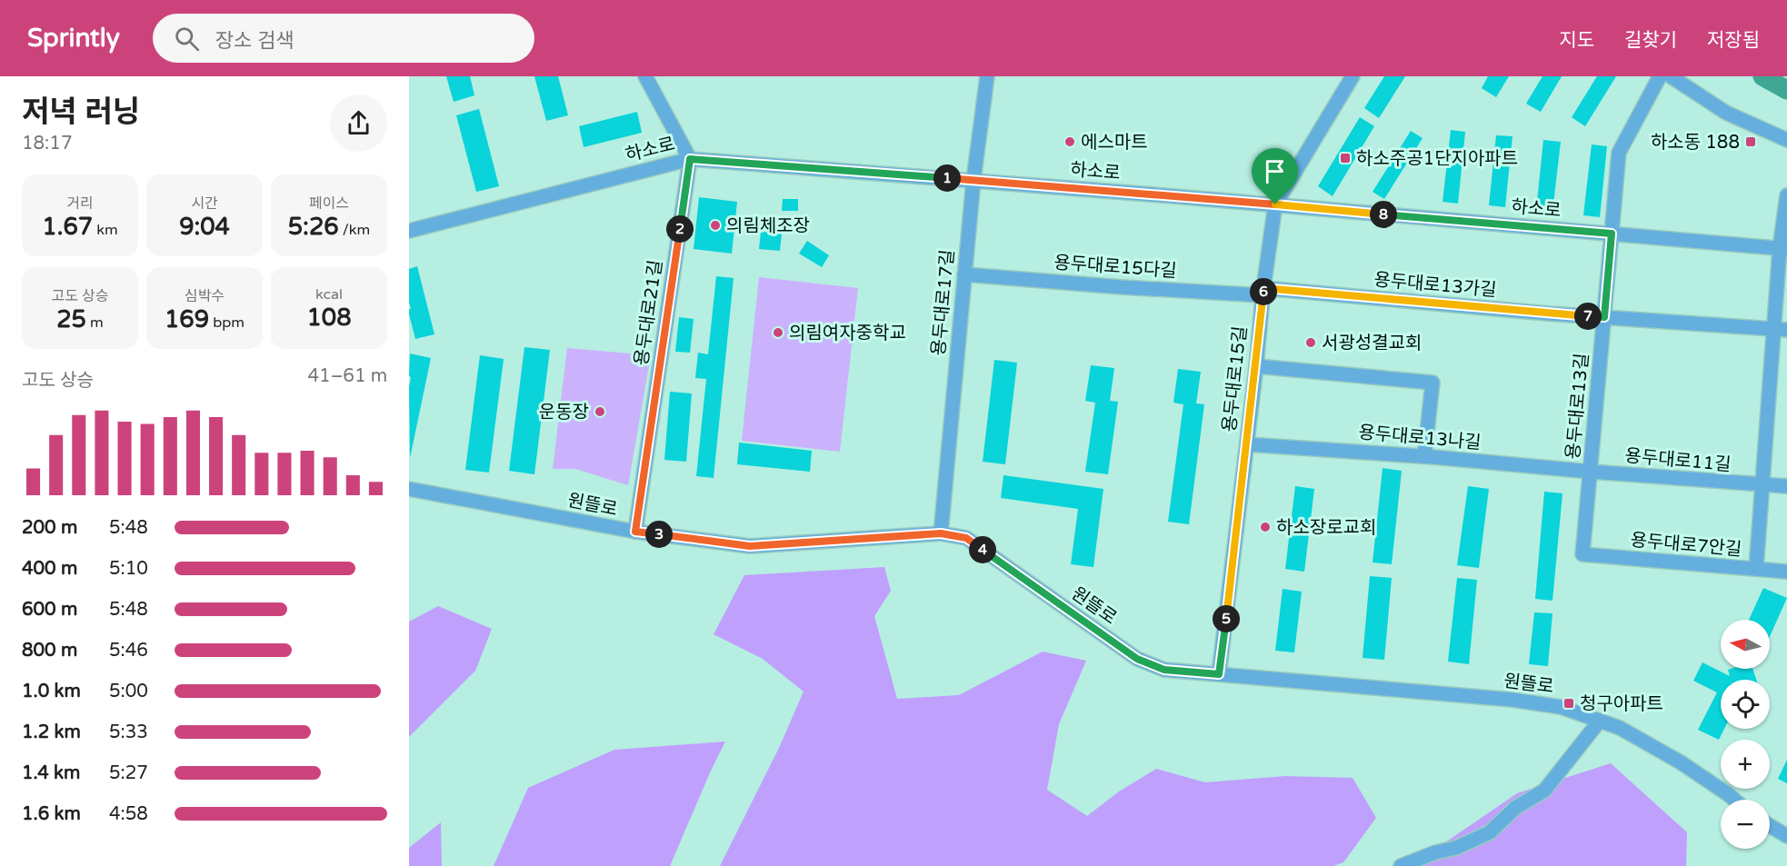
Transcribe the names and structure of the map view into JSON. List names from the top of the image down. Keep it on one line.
{"streets":{"street":["하소로","용두대로15다길","용두대로13가길","용두대로17길","용두대로21길","용두대로15길","용두대로13길","용두대로13나길","용두대로11길","원뜰로","용두대로7안길"]},"crossings":[["하소로","용두대로17길"],["하소로","용두대로21길"],["하소로","용두대로15길"],["하소로","용두대로13길"],["용두대로15다길","용두대로13가길"],["용두대로15다길","용두대로17길"],["용두대로15다길","용두대로15길"],["용두대로13가길","용두대로15길"],["용두대로13가길","용두대로13길"],["용두대로17길","원뜰로"],["용두대로21길","원뜰로"],["용두대로15길","용두대로13나길"],["용두대로15길","원뜰로"],["용두대로13길","용두대로13나길"],["용두대로13길","용두대로11길"],["용두대로13길","용두대로7안길"],["용두대로13나길","용두대로11길"]],"places":{"other":["에스마트","의림체조장","의림여자중학교","서광성결교회","운동장","하소장로교회"],"transit":["하소동 188","하소주공1단지아파트","청구아파트"]},"north":"left","page":{"header":"Sprintly","search":"장소 검색","nav":["지도","길찾기","저장됨"],"heading":["저녁 러닝","18:17"],"pins":["1","8","2","6","7","3","4","5"],"stats":[["거리","1.67 km"],["시간","9:04"],["페이스","5:26 /km"],["고도 상승","25 m"],["심박수","169 bpm"],["kcal","108"]],"chart":["고도 상승","41–61 m"],"list":[{"name":"200 m","note":"5:48"},{"name":"400 m","note":"5:10"},{"name":"600 m","note":"5:48"},{"name":"800 m","note":"5:46"},{"name":"1.0 km","note":"5:00"},{"name":"1.2 km","note":"5:33"},{"name":"1.4 km","note":"5:27"},{"name":"1.6 km","note":"4:58"}],"map_buttons":["+","−"]}}
